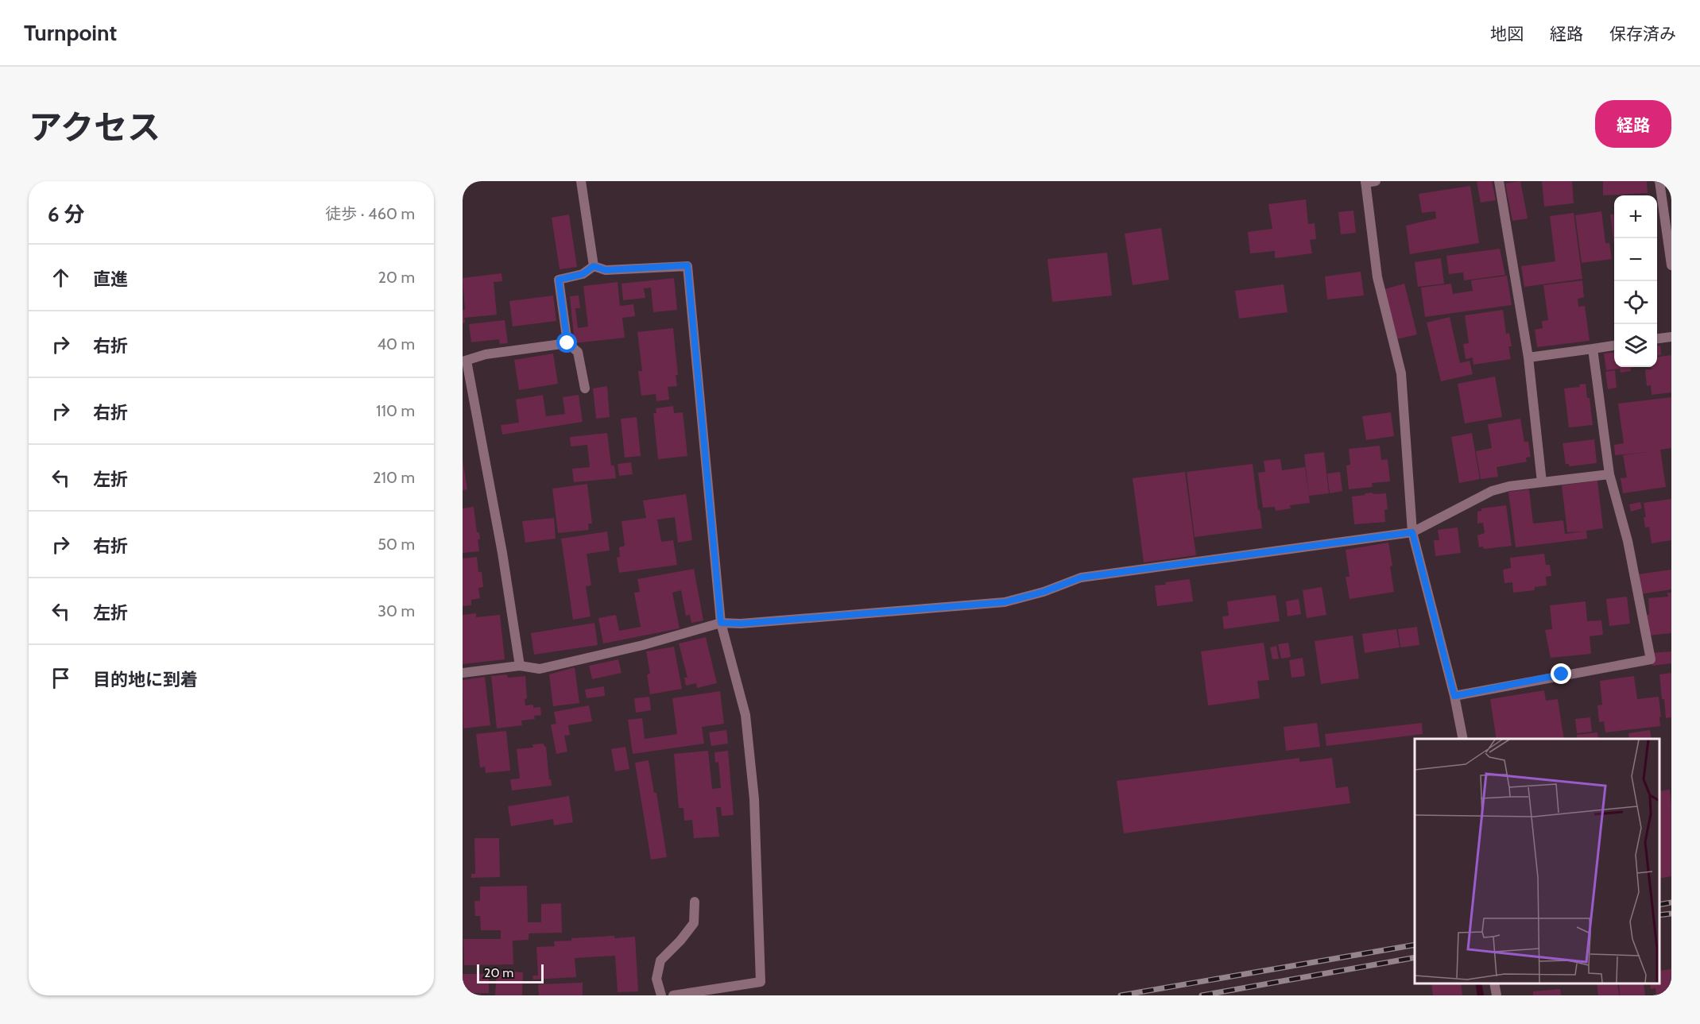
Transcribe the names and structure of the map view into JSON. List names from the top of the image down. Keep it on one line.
{"scale_bar":"20 m","page":{"header":"Turnpoint","nav":["地図","経路","保存済み"],"title":"アクセス","buttons":"経路","heading":["6 分","徒歩 · 460 m"],"map_buttons":["+","−"],"list":[["直進","20 m"],["右折","40 m"],["右折","110 m"],["左折","210 m"],["右折","50 m"],["左折","30 m"],"目的地に到着"],"scale":"20 m"}}
